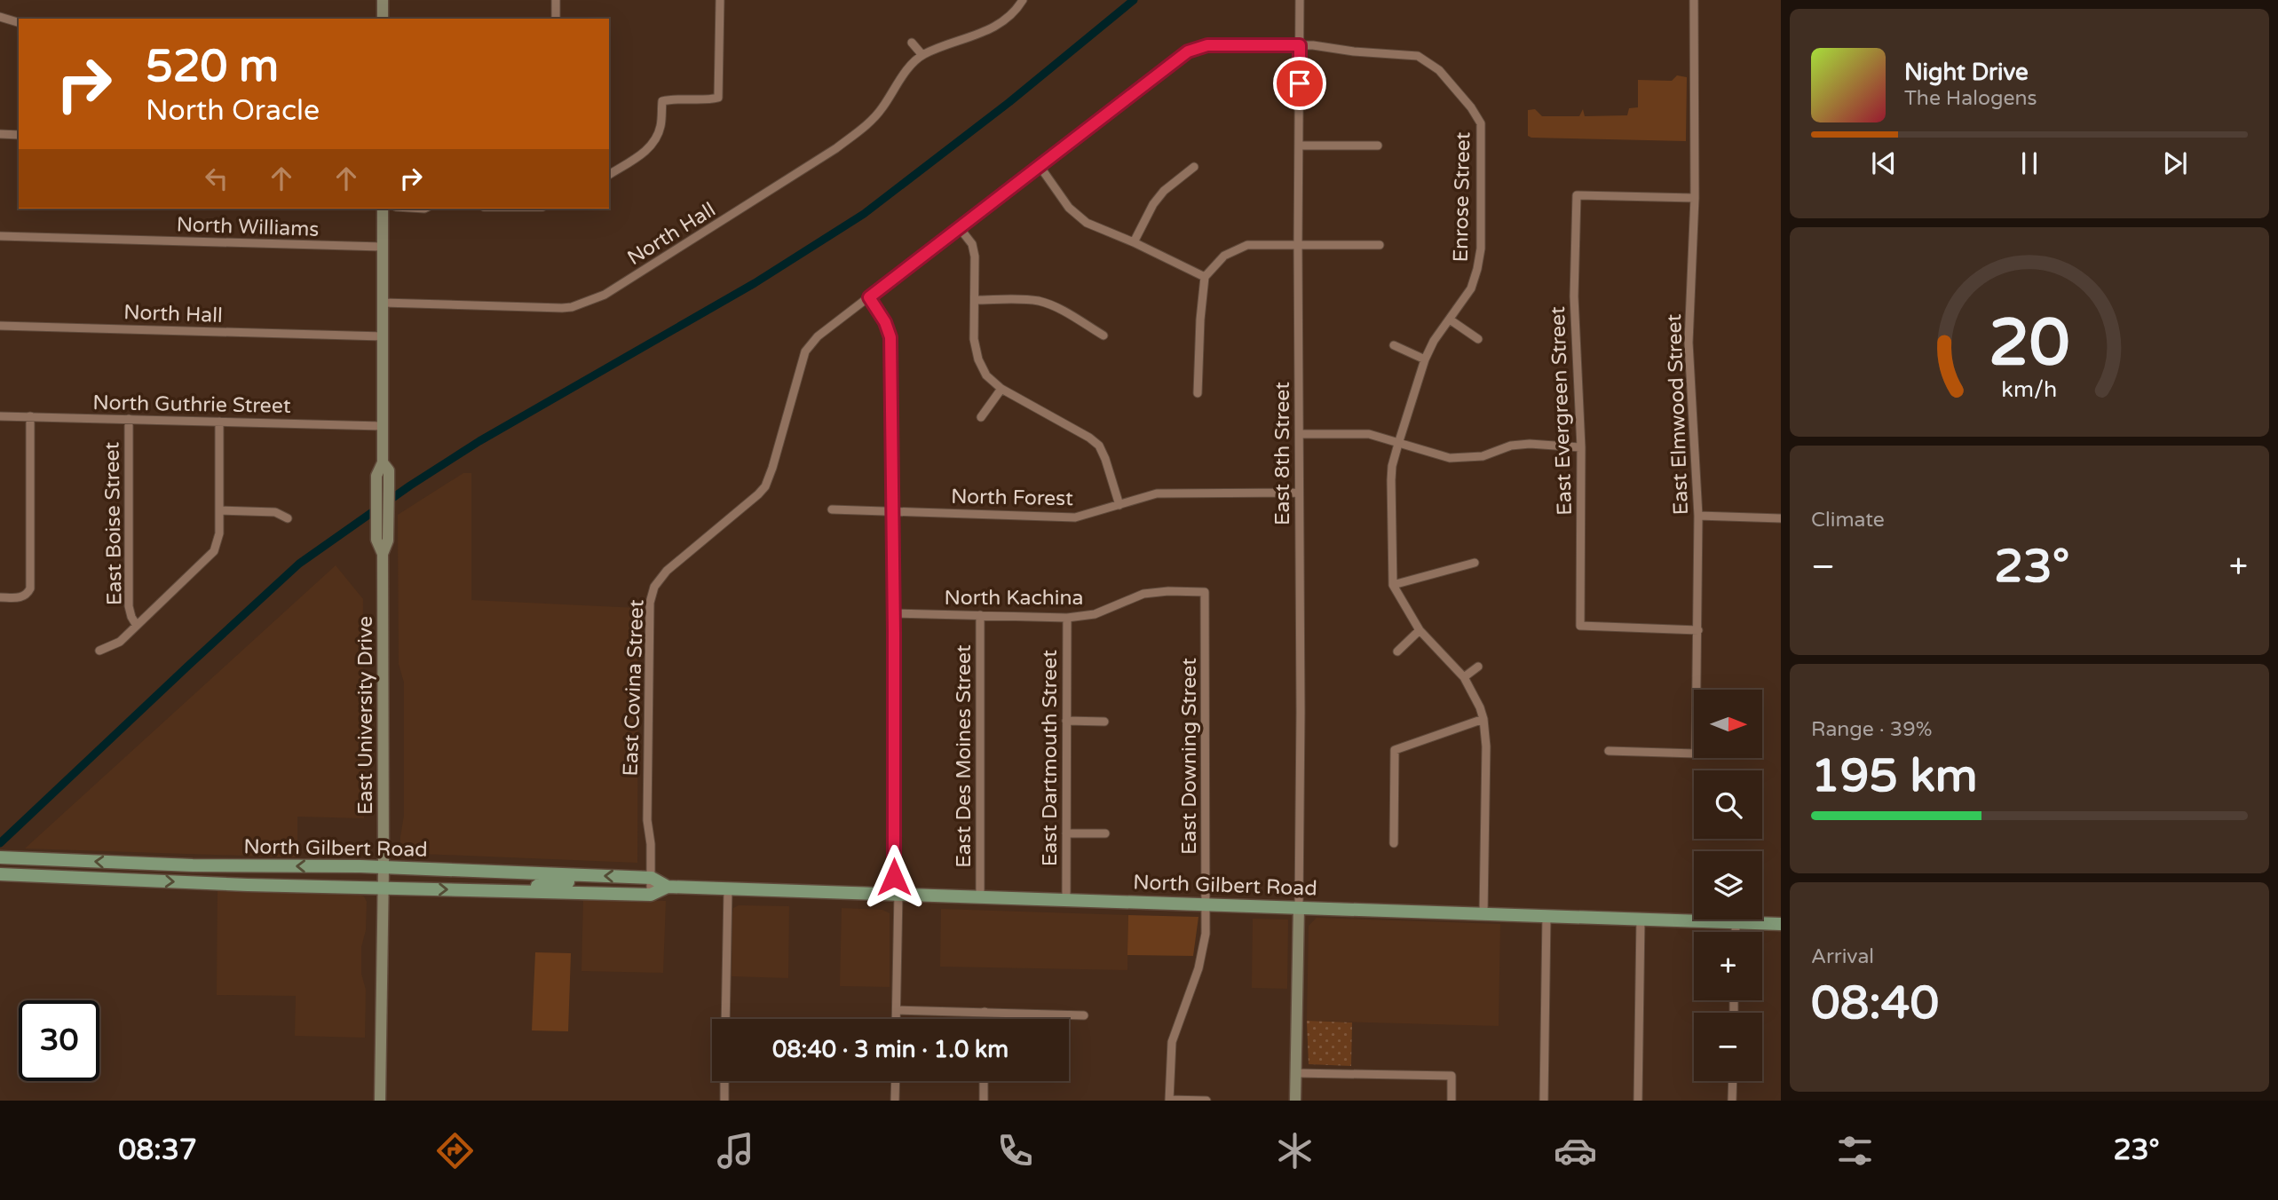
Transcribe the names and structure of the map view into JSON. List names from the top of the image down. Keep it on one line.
{"streets":{"main road":["East University Drive","North Gilbert Road"],"street":["Enrose Street","North Williams","North Hall","North Guthrie Street","East Evergreen Street","East Elmwood Street","East 8th Street","North Forest","East Boise Street","North Kachina","East Covina Street","East Des Moines Street","East Downing Street","East Dartmouth Street"]},"crossings":[["Enrose Street","East 8th Street"],["North Williams","East University Drive"],["North Hall","East University Drive"],["North Guthrie Street","East Boise Street"],["North Guthrie Street","East University Drive"],["East Evergreen Street","East Elmwood Street"],["East 8th Street","North Forest"],["East 8th Street","North Gilbert Road"],["North Kachina","East Des Moines Street"],["North Kachina","East Downing Street"],["North Kachina","East Dartmouth Street"],["East Covina Street","North Gilbert Road"],["East University Drive","North Gilbert Road"],["East Des Moines Street","North Gilbert Road"],["East Downing Street","North Gilbert Road"],["East Dartmouth Street","North Gilbert Road"]],"north":"right","page":{"turn":["520 m","North Oracle"],"song":["Night Drive","The Halogens"],"tile":["Climate",["Range · 39%","195 km"],["Arrival","08:40"]],"heat":["−","23°","+"],"map_buttons":["+","−"],"limit":"30","trip":"08:40 · 3 min · 1.0 km","tabs":["08:37","23°"],"gauge":["20","km/h"]}}
